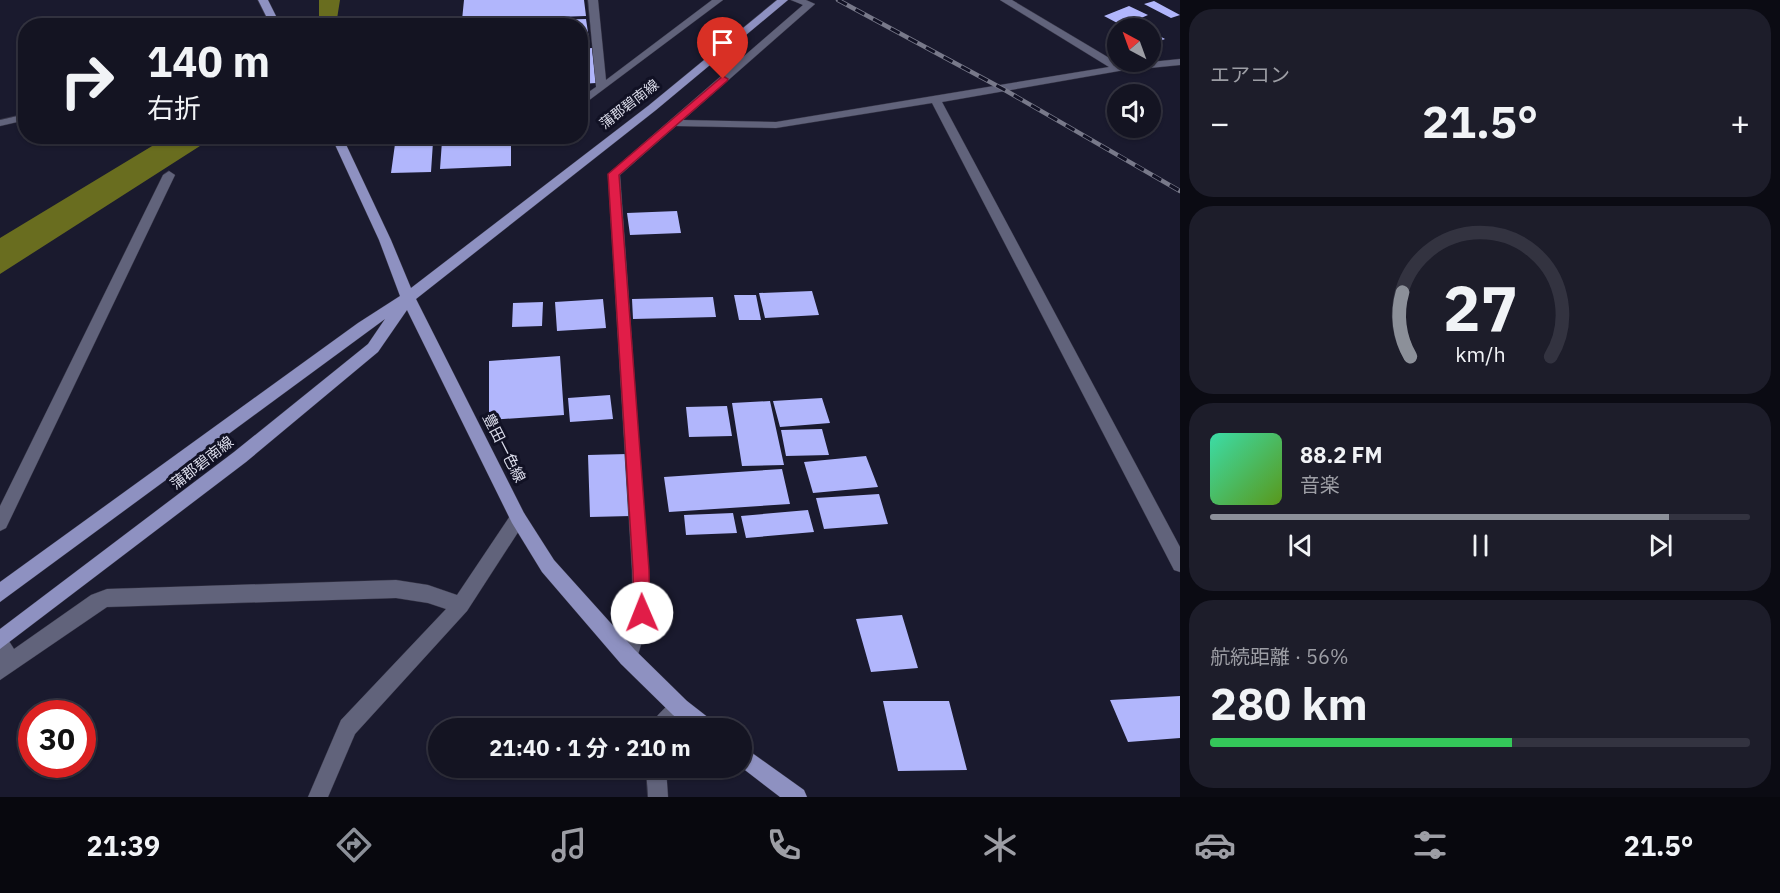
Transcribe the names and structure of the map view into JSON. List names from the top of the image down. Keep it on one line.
{"streets":{"main road":["蒲郡碧南線","豊田一色線"]},"crossings":[["蒲郡碧南線","豊田一色線"]],"north":"top left","page":{"tile":["エアコン",["航続距離 · 56%","280 km"]],"turn":["140 m","右折"],"heat":["−","21.5°","+"],"song":["88.2 FM","音楽"],"limit":"30","trip":"21:40 · 1 分 · 210 m","tabs":["21:39","21.5°"],"gauge":["27","km/h"]}}
